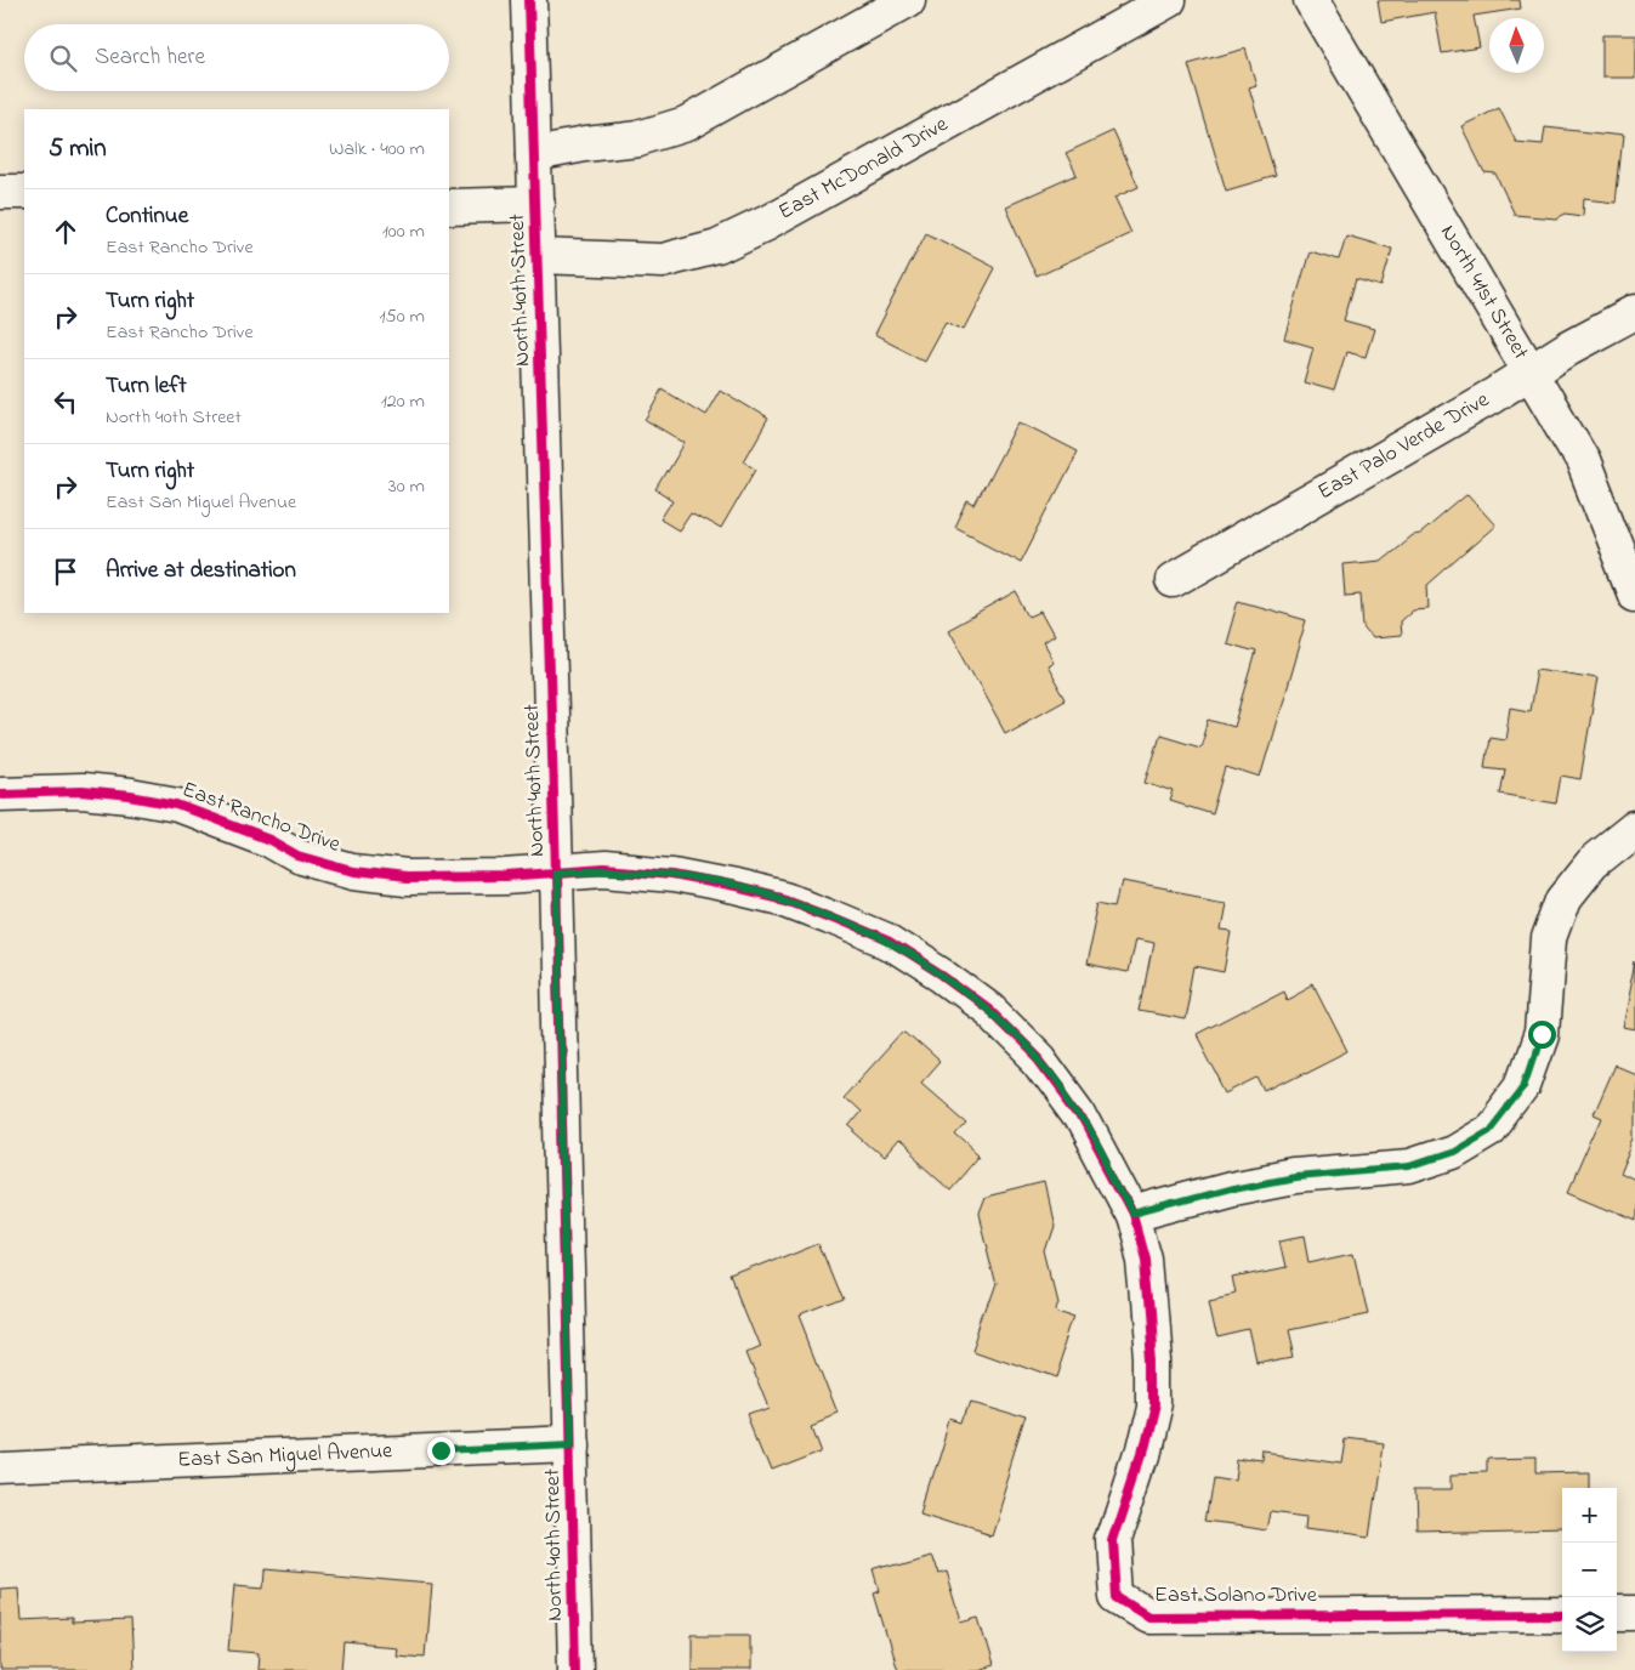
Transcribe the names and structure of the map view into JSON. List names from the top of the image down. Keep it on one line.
{"streets":{"street":["East McDonald Drive","North 40th Street","North 41st Street","East Palo Verde Drive","East Rancho Drive","East San Miguel Avenue","East Solano Drive"]},"crossings":[["East McDonald Drive","North 40th Street"],["North 40th Street","East Rancho Drive"],["North 40th Street","East San Miguel Avenue"],["North 41st Street","East Palo Verde Drive"],["East Rancho Drive","East Solano Drive"]],"north":"top","page":{"search":"Search here","heading":["5 min","Walk · 400 m"],"list":[["Continue","East Rancho Drive","100 m"],["Turn right","East Rancho Drive","150 m"],["Turn left","North 40th Street","120 m"],["Turn right","East San Miguel Avenue","30 m"],"Arrive at destination"],"map_buttons":["+","−"]}}
